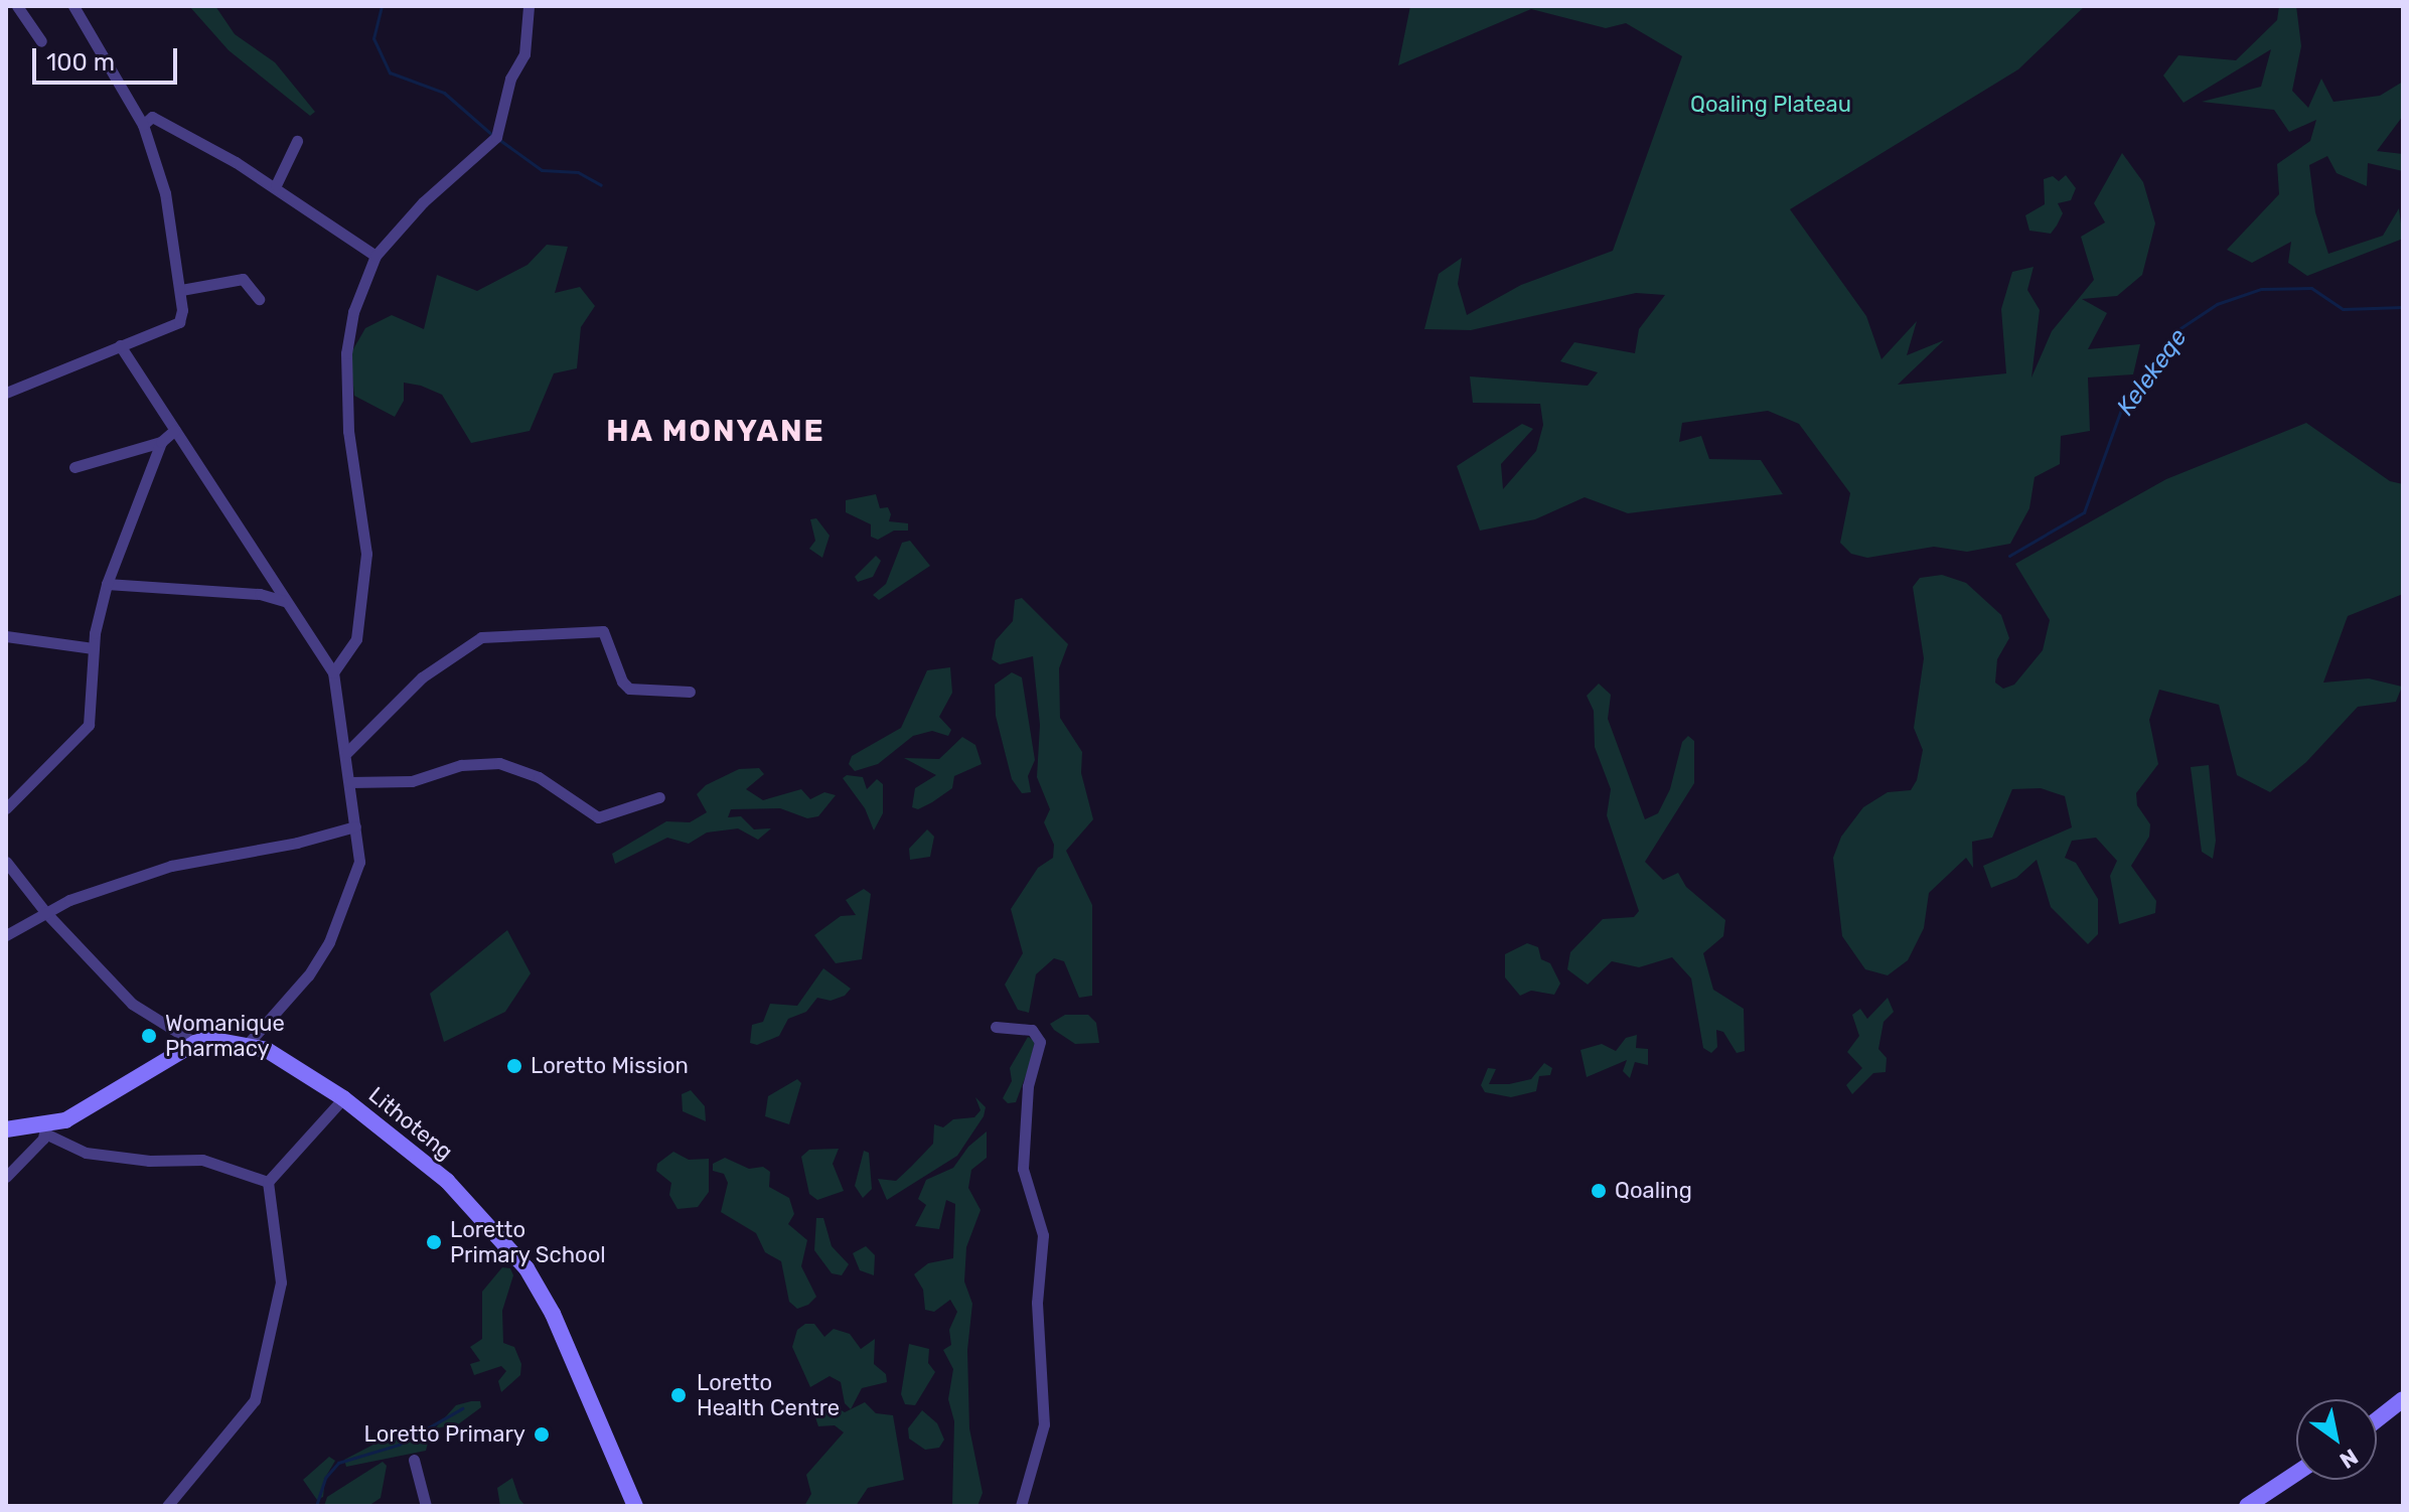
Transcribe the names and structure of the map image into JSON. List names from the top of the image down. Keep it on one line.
{"streets":{"main road":["Lithoteng"]},"districts":["HA MONYANE"],"water":["Kelekeqe"],"parks":["Qoaling Plateau"],"places":["Womanique Pharmacy","Loretto Mission","Qoaling","Loretto Primary School","Loretto Health Centre","Loretto Primary"],"scale_bar":"100 m","north":"bottom right"}
